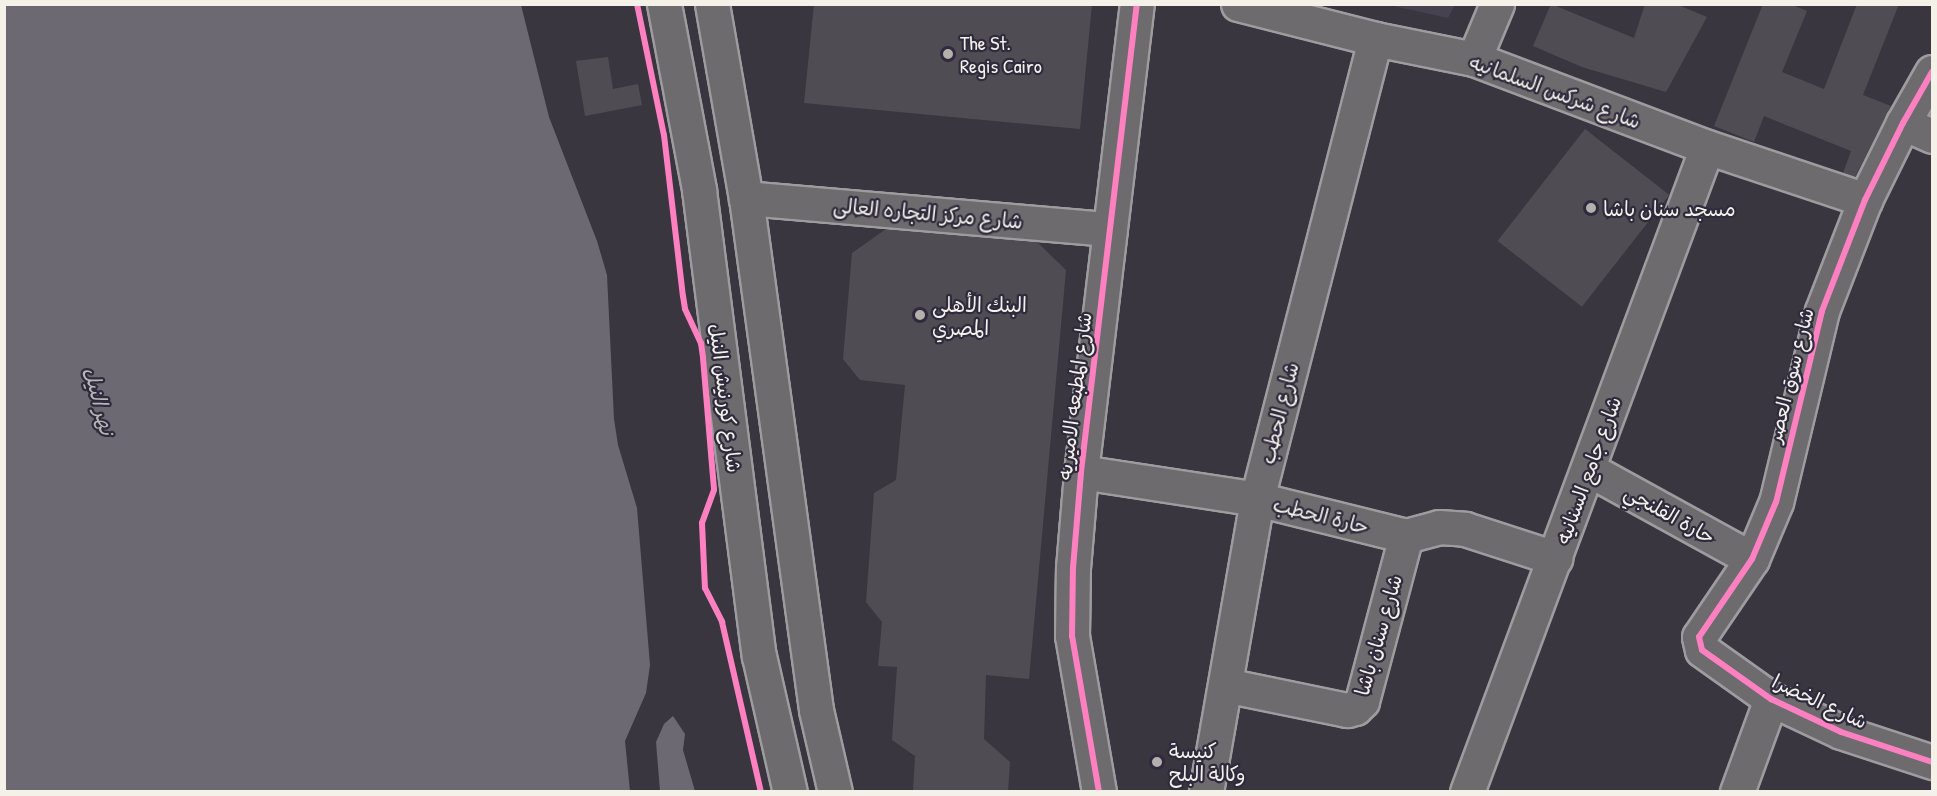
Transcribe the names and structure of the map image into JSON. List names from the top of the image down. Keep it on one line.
{"streets":{"main road":["شارع شركس السلمانيه","شارع مركز التجاره العالى","شارع سوق العصر","شارع المطبعه الاميريه","شارع كورنيش النيل","شارع الحطب","شارع جامع السنانيه","حارة القلنجي","حارة الحطب","شارع سنان باشا","شارع الخضرا"]},"crossings":[["شارع شركس السلمانيه","شارع سوق العصر"],["شارع شركس السلمانيه","شارع الحطب"],["شارع شركس السلمانيه","شارع جامع السنانيه"],["شارع مركز التجاره العالى","شارع المطبعه الاميريه"],["شارع سوق العصر","حارة القلنجي"],["شارع سوق العصر","شارع الخضرا"],["شارع المطبعه الاميريه","حارة الحطب"],["شارع الحطب","حارة الحطب"],["شارع الحطب","شارع سنان باشا"],["شارع جامع السنانيه","حارة القلنجي"],["شارع جامع السنانيه","حارة الحطب"],["حارة الحطب","شارع سنان باشا"]],"water":["نهر النيل"],"places":["The St. Regis Cairo","مسجد سنان باشا","البنك الأهلى المصري","كنيسة وكالة البلح"]}
